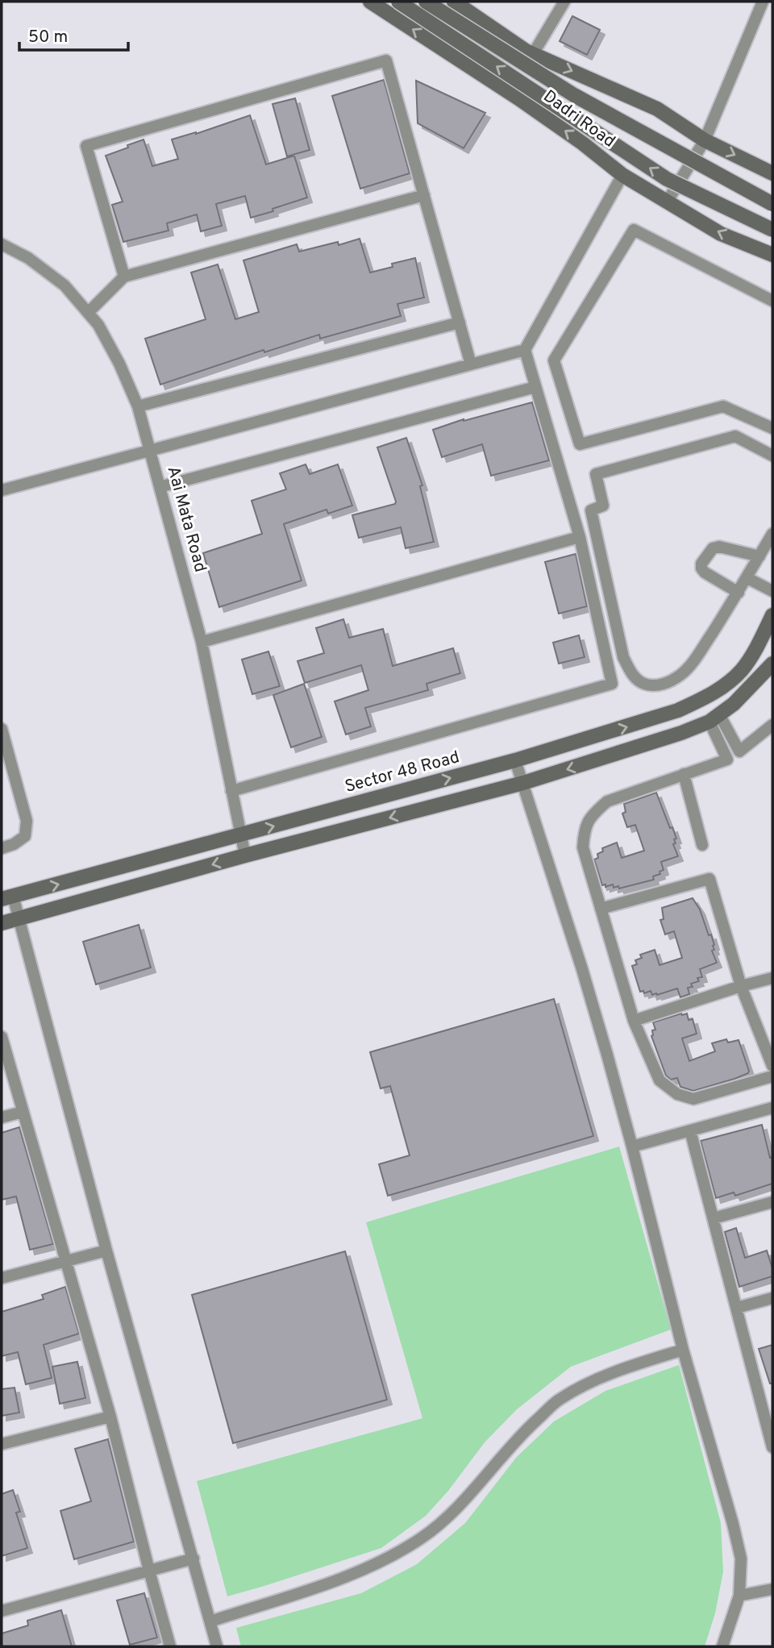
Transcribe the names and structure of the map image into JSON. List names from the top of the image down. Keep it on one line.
{"streets":{"street":["Dadri Road","Aai Mata Road","Sector 48 Road"]},"crossings":[["Aai Mata Road","Sector 48 Road"]],"scale_bar":"50 m"}
